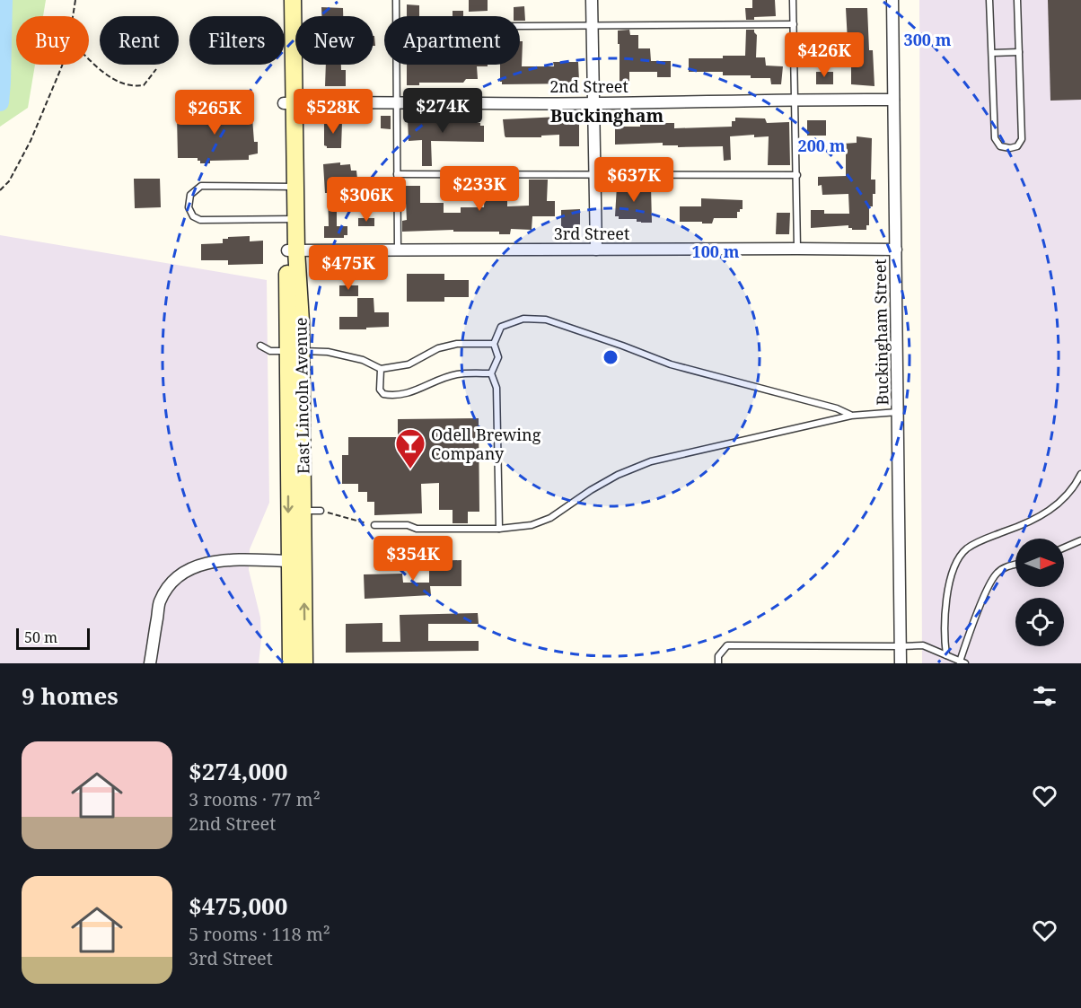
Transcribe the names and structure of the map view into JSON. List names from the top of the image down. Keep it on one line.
{"streets":{"street":["2nd Street","3rd Street","Buckingham Street","East Lincoln Avenue"]},"crossings":[["2nd Street","Buckingham Street"],["2nd Street","East Lincoln Avenue"],["3rd Street","Buckingham Street"],["3rd Street","East Lincoln Avenue"]],"districts":["Buckingham"],"places":{"bar":["Odell Brewing Company"]},"scale_bar":"50 m","north":"right","page":{"chip":["Buy","Rent","Filters","New","Apartment"],"price":["$426K","$274K","$528K","$265K","$637K","$233K","$306K","$475K","$354K"],"scale":"50 m","heading":"9 homes","list":[{"name":"$274,000","note":"3 rooms · 77 m² · 2nd Street"},{"name":"$475,000","note":"5 rooms · 118 m² · 3rd Street"}]},"rings":["300 m","200 m","100 m"]}
